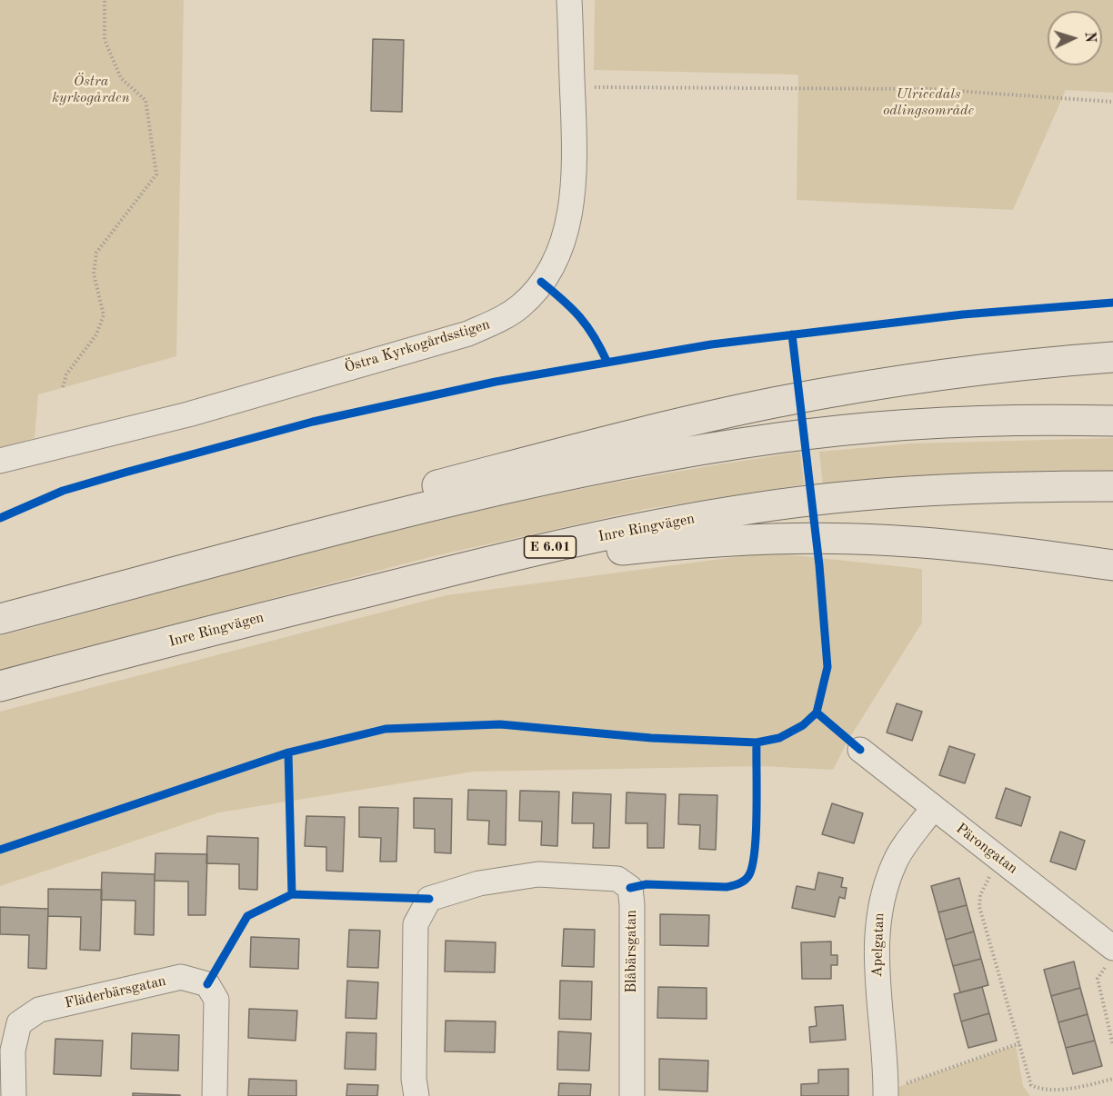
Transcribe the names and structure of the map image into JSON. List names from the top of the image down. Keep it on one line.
{"streets":{"highway":["Inre Ringvägen","E 6.01"],"street":["Östra Kyrkogårdsstigen","Pärongatan","Apelgatan","Blåbärsgatan","Fläderbärsgatan"]},"crossings":[["Pärongatan","Apelgatan"]],"parks":["Östra kyrkogården","Ulricedals odlingsområde"],"north":"right"}
